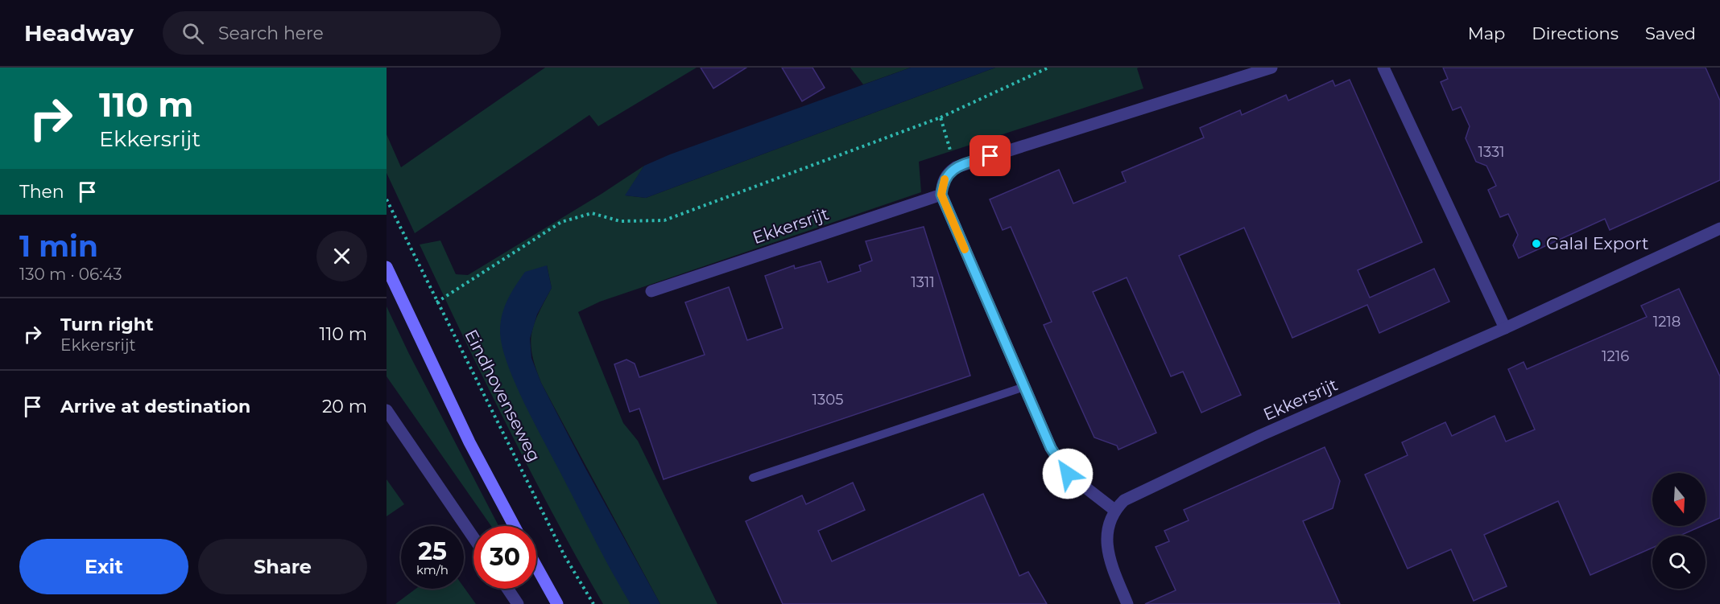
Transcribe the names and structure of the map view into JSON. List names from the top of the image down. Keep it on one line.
{"streets":{"street":["Ekkersrijt"],"path":["Eindhovenseweg"]},"places":["Galal Export"],"house_numbers":["1331","1311","1218","1216","1305"],"north":"bottom","page":{"header":"Headway","search":"Search here","nav":["Map","Directions","Saved"],"turn":["110 m","Ekkersrijt"],"then":"Then","heading":["1 min","130 m · 06:43"],"list":[{"name":"Turn right","note":"Ekkersrijt","value":"110 m"},{"name":"Arrive at destination","value":"20 m"}],"speed":"25 km/h","limit":"30","buttons":["Exit","Share"]}}
